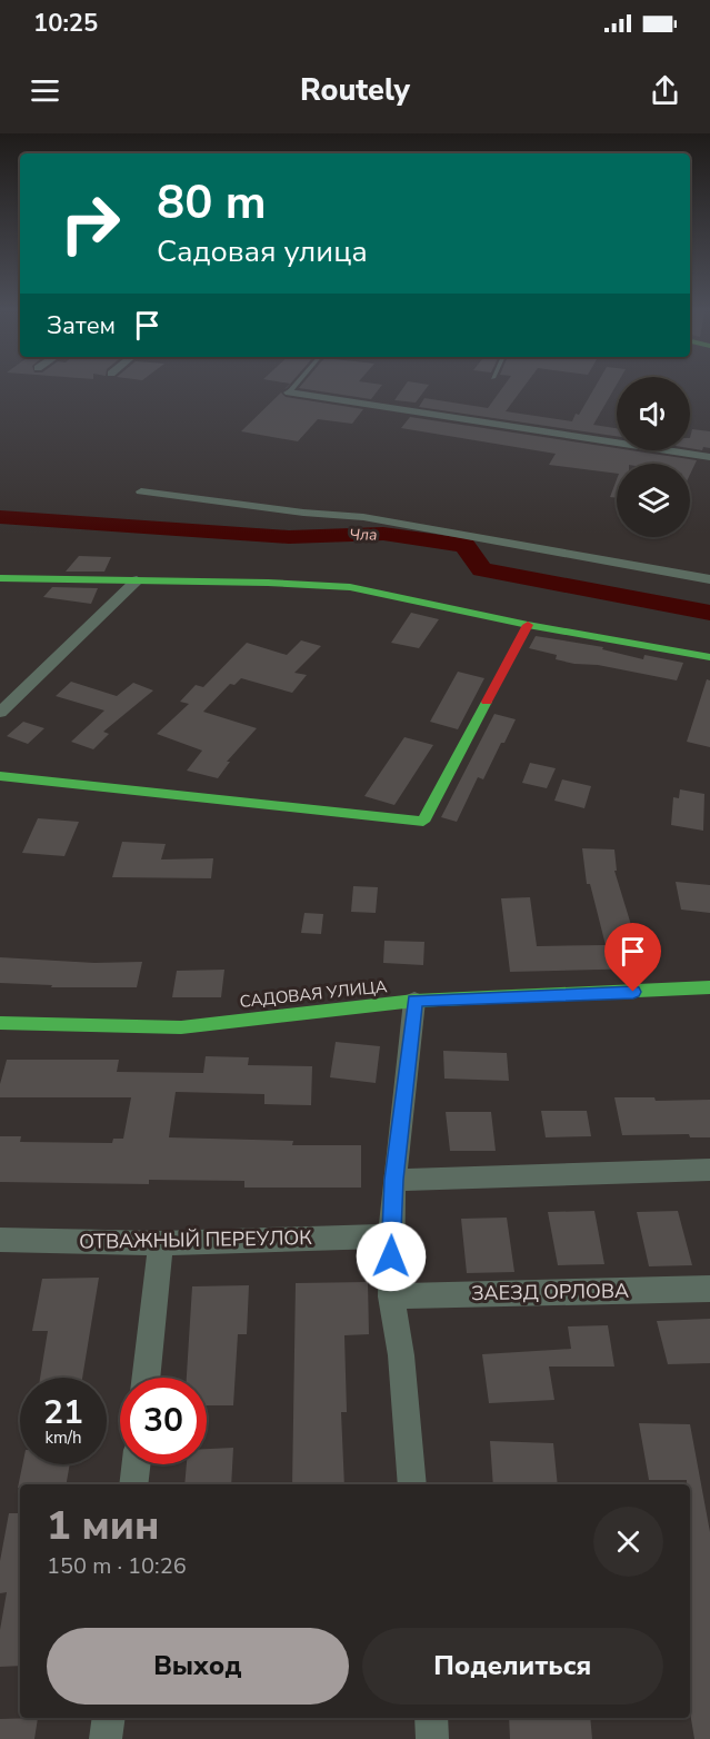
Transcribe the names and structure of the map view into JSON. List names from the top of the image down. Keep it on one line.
{"streets":{"street":["САДОВАЯ УЛИЦА","ОТВАЖНЫЙ ПЕРЕУЛОК","ЗАЕЗД ОРЛОВА"]},"water":["Чла"],"page":{"status":"10:25","header":"Routely","turn":["80 m","Садовая улица"],"then":"Затем","speed":"21 km/h","limit":"30","heading":["1 мин","150 m · 10:26"],"buttons":["Выход","Поделиться"]}}
